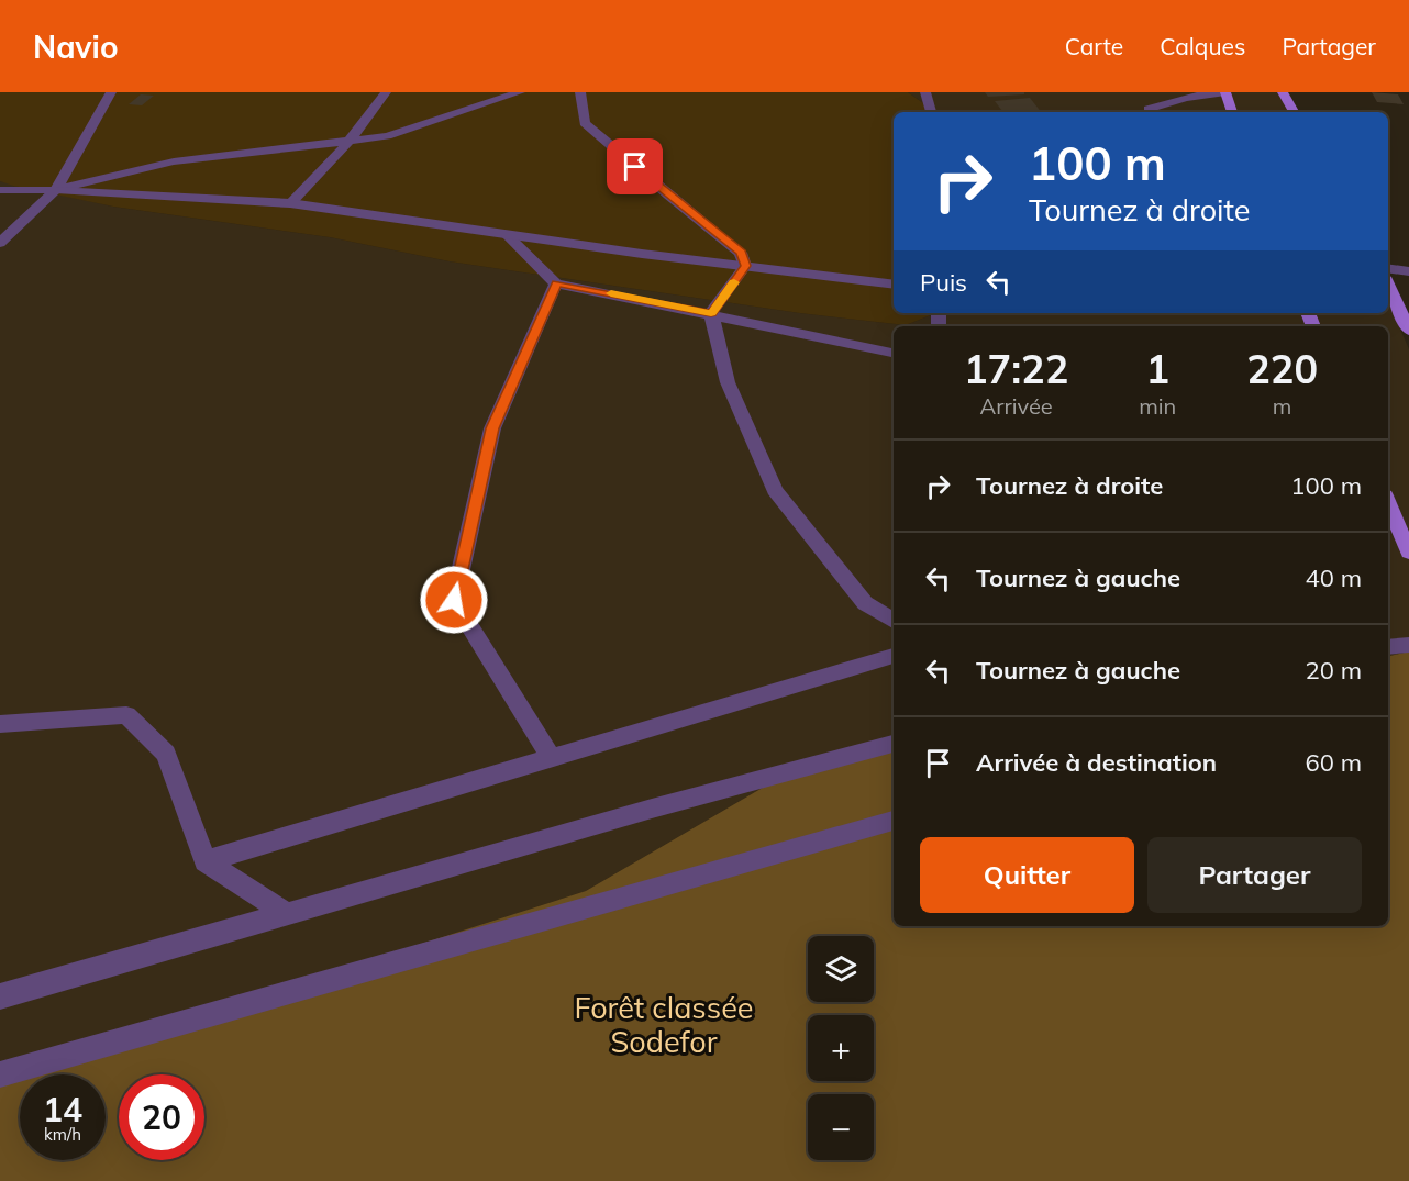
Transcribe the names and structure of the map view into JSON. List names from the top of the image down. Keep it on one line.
{"parks":["Forêt classée Sodefor"],"page":{"header":"Navio","nav":["Carte","Calques","Partager"],"turn":["100 m","Tournez à droite"],"then":"Puis","eta":["17:22","Arrivée","1","min","220","m"],"list":[{"name":"Tournez à droite","value":"100 m"},{"name":"Tournez à gauche","value":"40 m"},{"name":"Tournez à gauche","value":"20 m"},{"name":"Arrivée à destination","value":"60 m"}],"buttons":["Quitter","Partager"],"map_buttons":["+","−"],"speed":"14 km/h","limit":"20"}}
